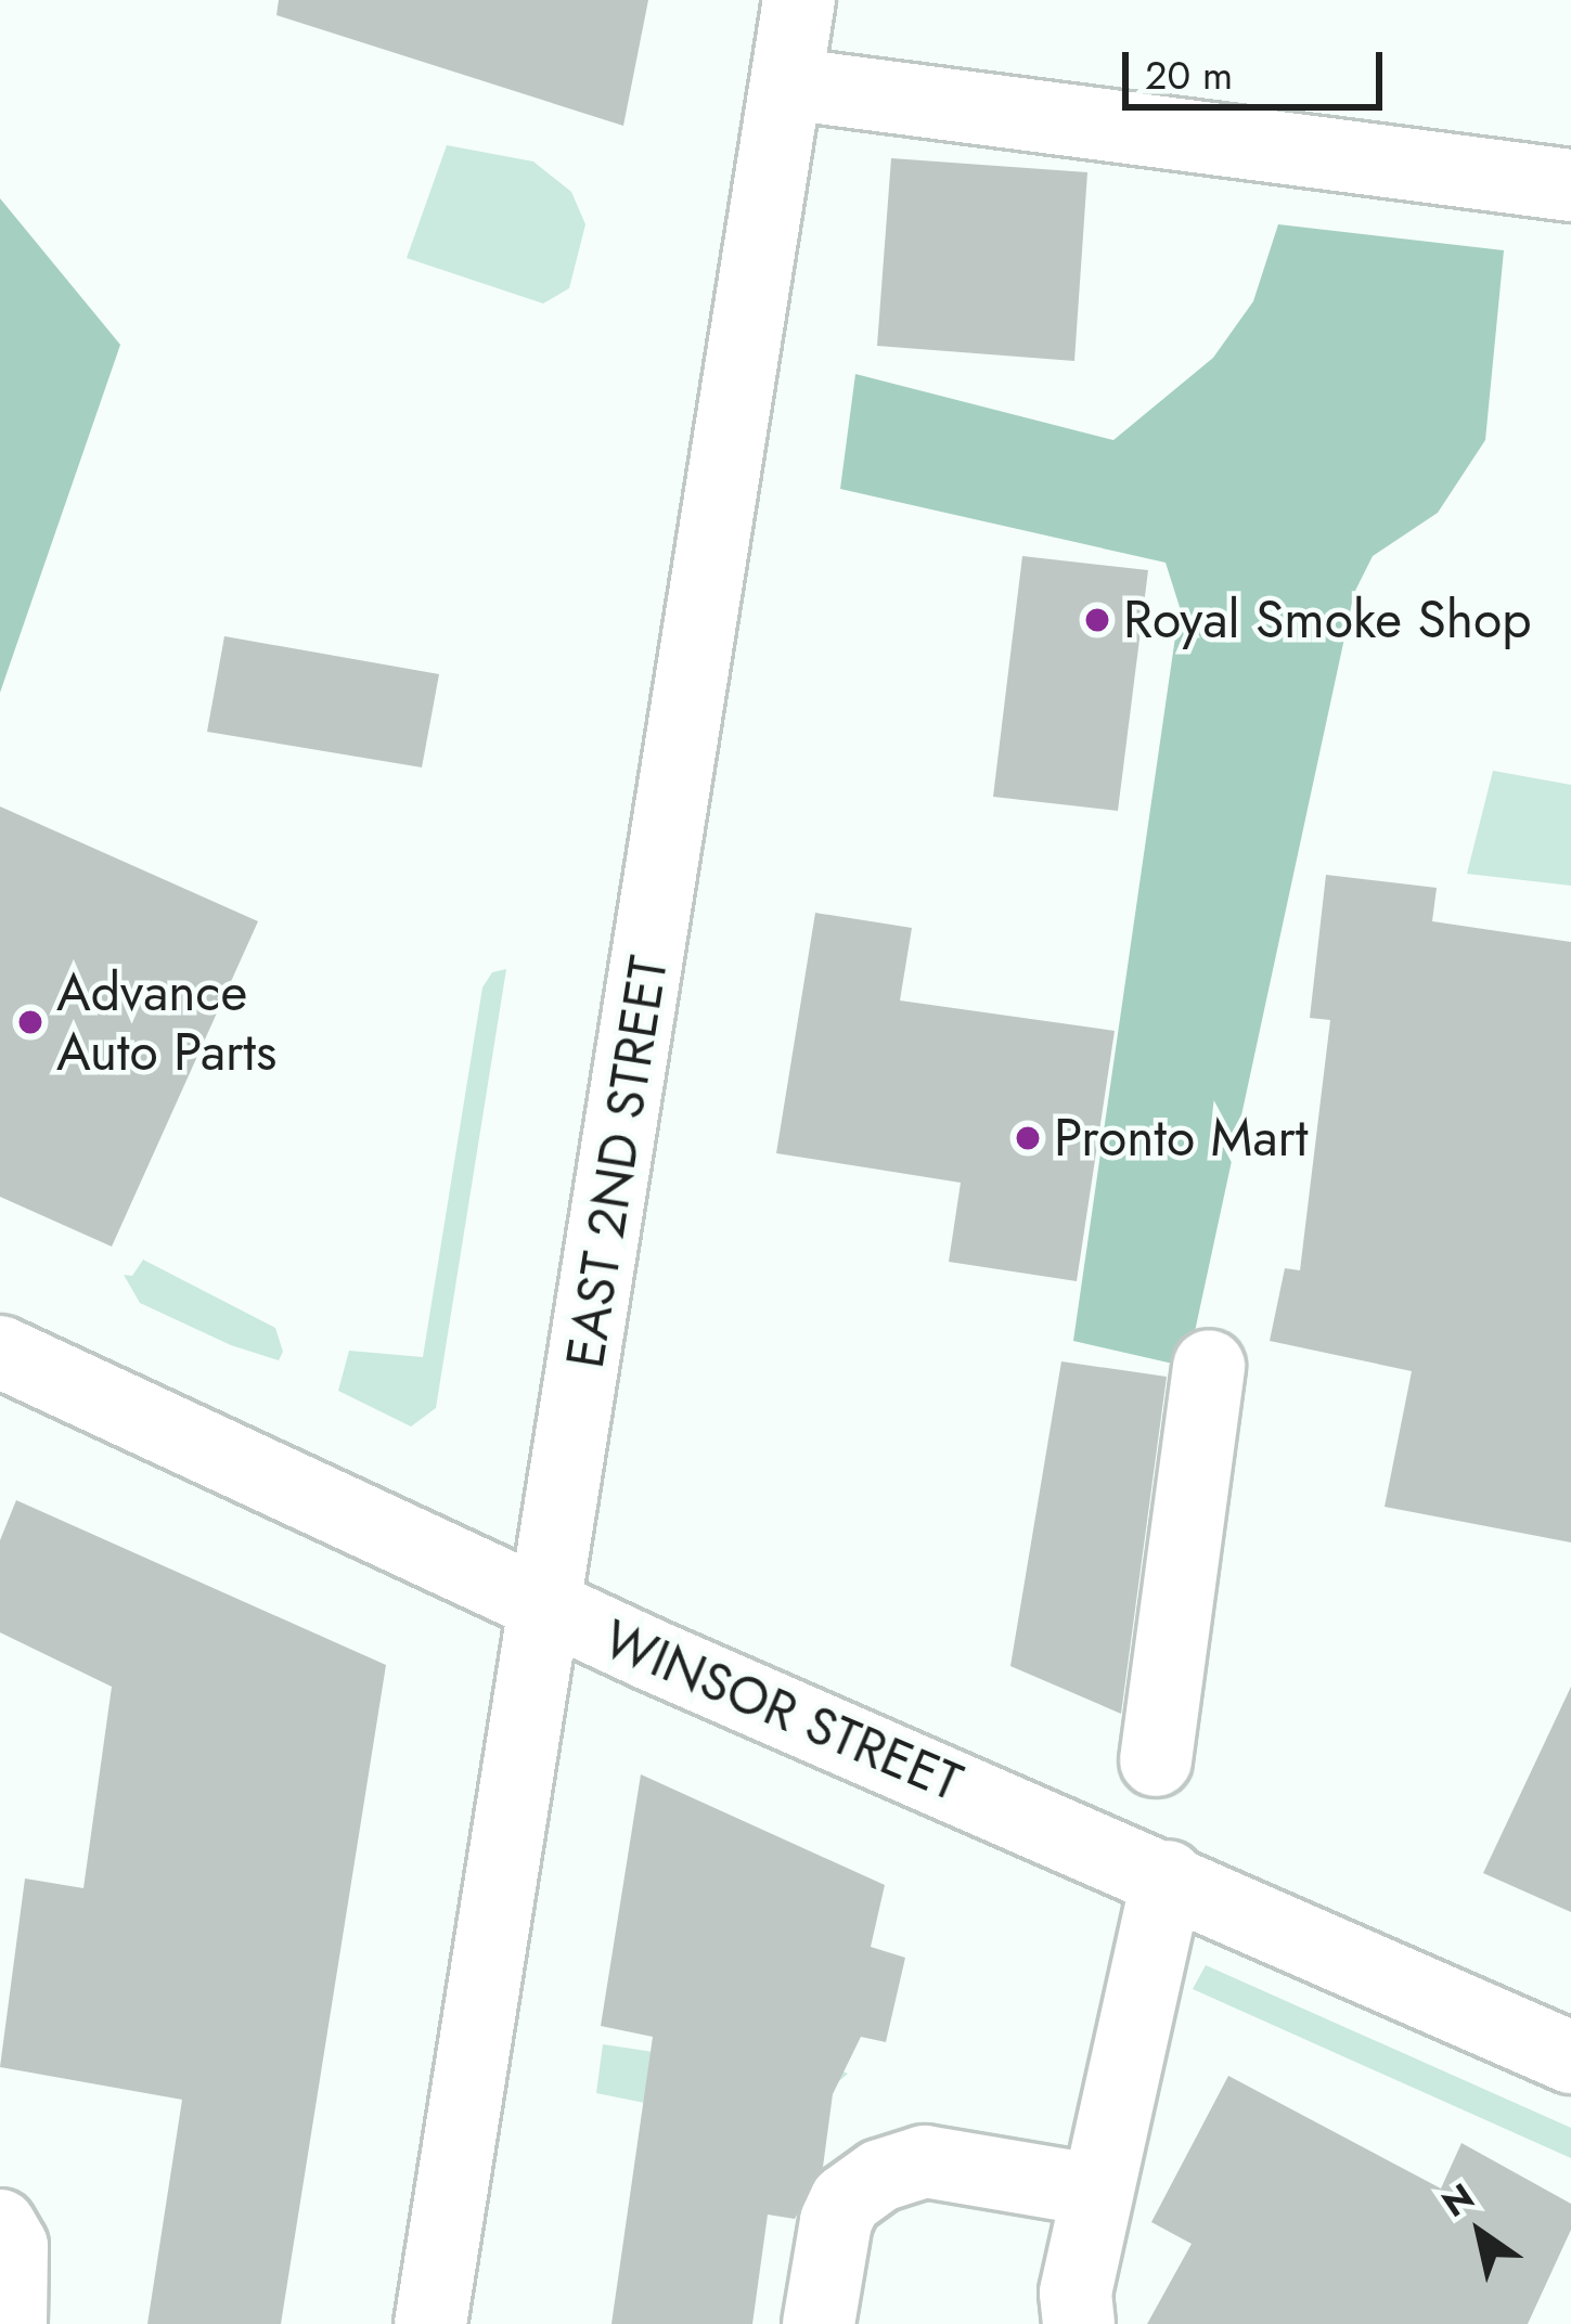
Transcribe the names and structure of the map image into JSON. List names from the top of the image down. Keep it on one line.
{"streets":{"street":["EAST 2ND STREET","WINSOR STREET"]},"crossings":[["EAST 2ND STREET","WINSOR STREET"]],"places":["Royal Smoke Shop","Advance Auto Parts","Pronto Mart"],"scale_bar":"20 m","north":"top left"}
